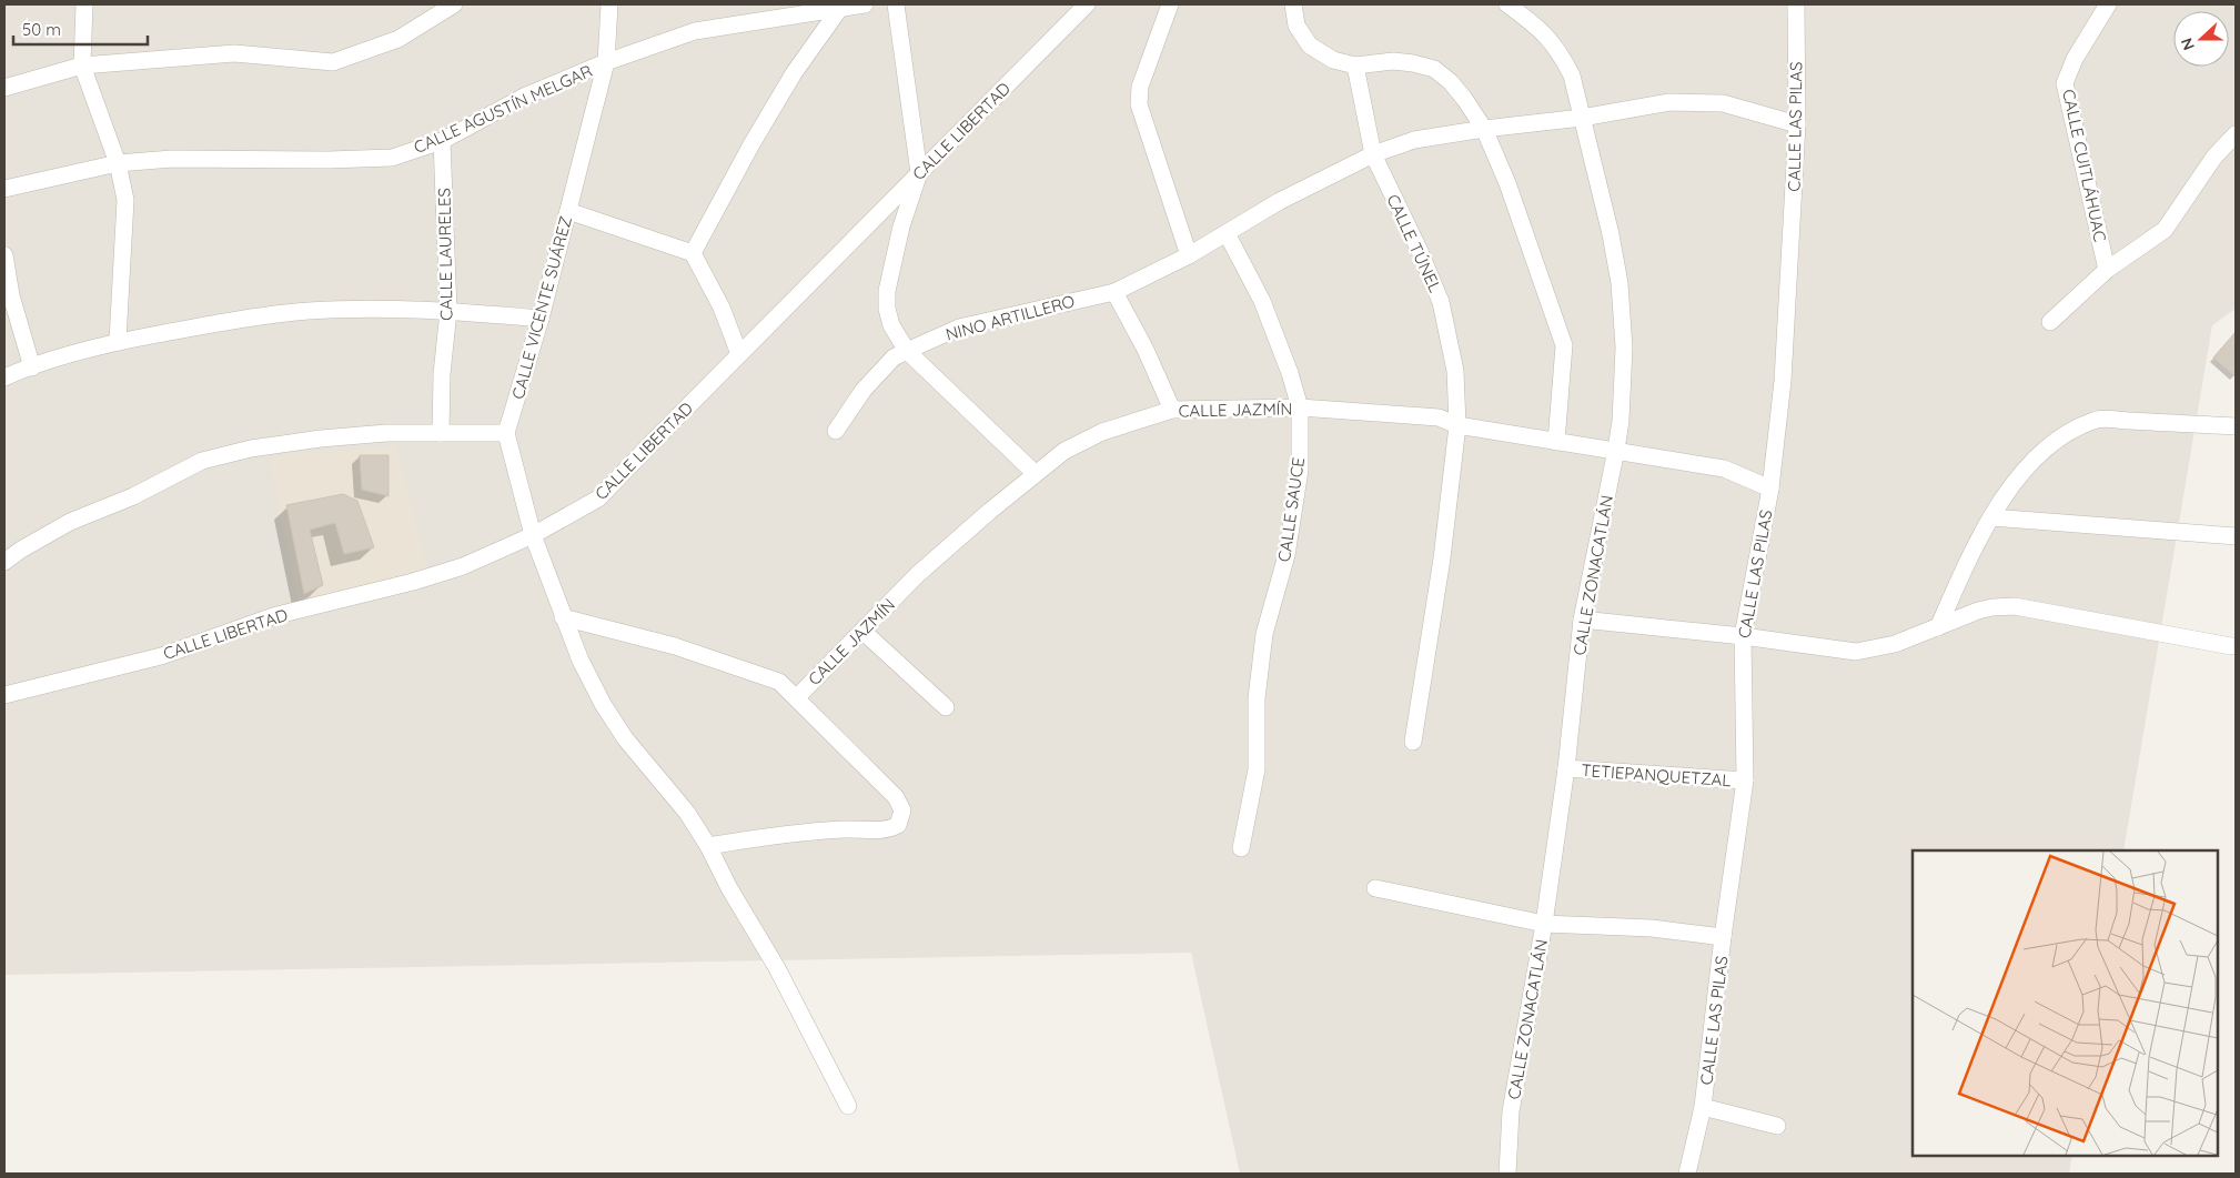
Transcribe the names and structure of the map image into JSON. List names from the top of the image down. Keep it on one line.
{"streets":{"street":["CALLE AGUSTÍN MELGAR","CALLE LAS PILAS","CALLE LIBERTAD","CALLE CUITLÁHUAC","CALLE TÚNEL","CALLE LAURELES","CALLE VICENTE SUÁREZ","NINO ARTILLERO","CALLE JAZMÍN","CALLE SAUCE","CALLE ZONACATLÁN","TETIEPANQUETZAL"]},"crossings":[["CALLE AGUSTÍN MELGAR","CALLE LAURELES"],["CALLE AGUSTÍN MELGAR","CALLE VICENTE SUÁREZ"],["CALLE LAS PILAS","NINO ARTILLERO"],["CALLE LAS PILAS","CALLE JAZMÍN"],["CALLE LAS PILAS","TETIEPANQUETZAL"],["CALLE TÚNEL","NINO ARTILLERO"],["CALLE TÚNEL","CALLE JAZMÍN"],["NINO ARTILLERO","CALLE SAUCE"],["NINO ARTILLERO","CALLE ZONACATLÁN"],["CALLE JAZMÍN","CALLE SAUCE"],["CALLE JAZMÍN","CALLE ZONACATLÁN"],["CALLE ZONACATLÁN","TETIEPANQUETZAL"]],"scale_bar":"50 m","north":"left"}
